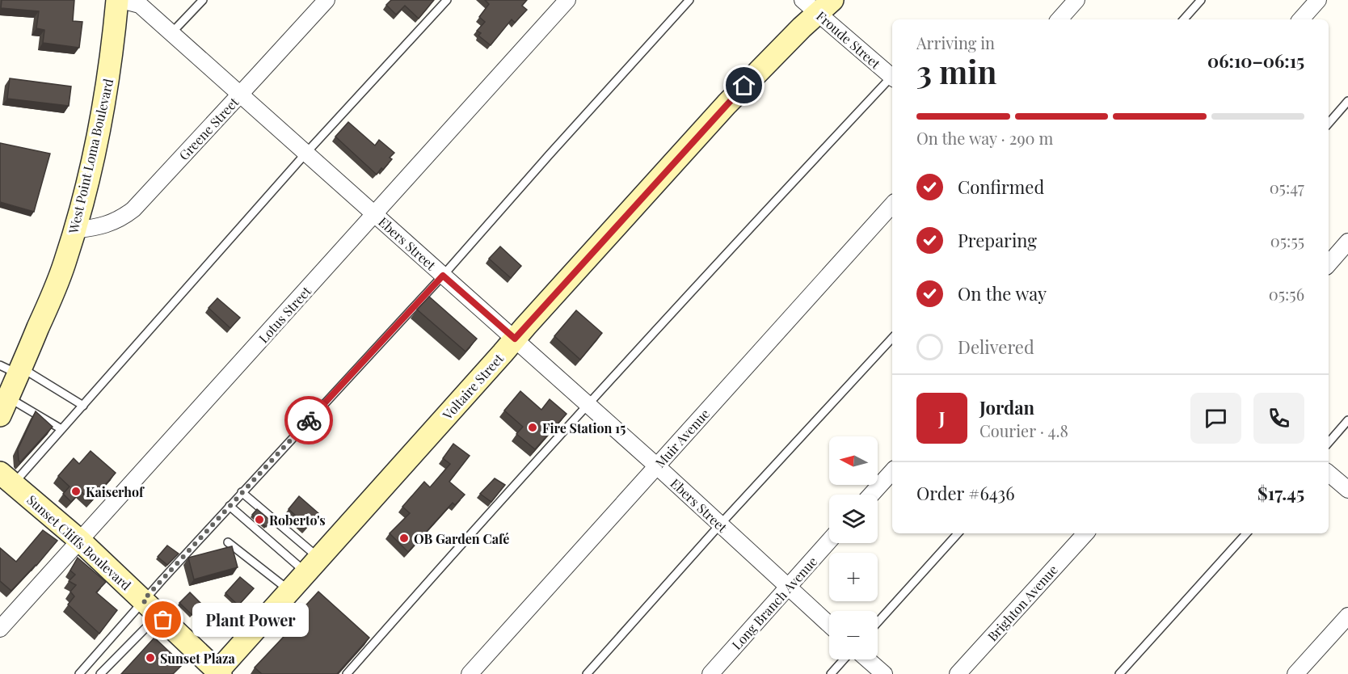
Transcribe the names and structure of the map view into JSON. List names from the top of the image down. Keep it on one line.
{"streets":{"main road":["West Point Loma Boulevard","Voltaire Street","Sunset Cliffs Boulevard"],"street":["Froude Street","Greene Street","Ebers Street","Lotus Street","Muir Avenue","Long Branch Avenue","Brighton Avenue"]},"crossings":[["Froude Street","Voltaire Street"],["Greene Street","West Point Loma Boulevard"],["Greene Street","Ebers Street"],["Ebers Street","Lotus Street"],["Ebers Street","Voltaire Street"],["Ebers Street","Muir Avenue"],["Ebers Street","Long Branch Avenue"],["Lotus Street","Sunset Cliffs Boulevard"],["Voltaire Street","Sunset Cliffs Boulevard"]],"places":["Fire Station 15","Kaiserhof","Roberto's","OB Garden Café","Plant Power","Sunset Plaza"],"north":"left","page":{"heading":["3 min","Arriving in","06:10–06:15"],"panel":["Jordan","Courier · 4.8","Order #6436","$17.45"],"bar":"On the way · 290 m","list":[["Confirmed","05:47"],["Preparing","05:55"],["On the way","05:56"],"Delivered"],"round":"J","map_buttons":["+","−"],"bubble":"Plant Power"}}
